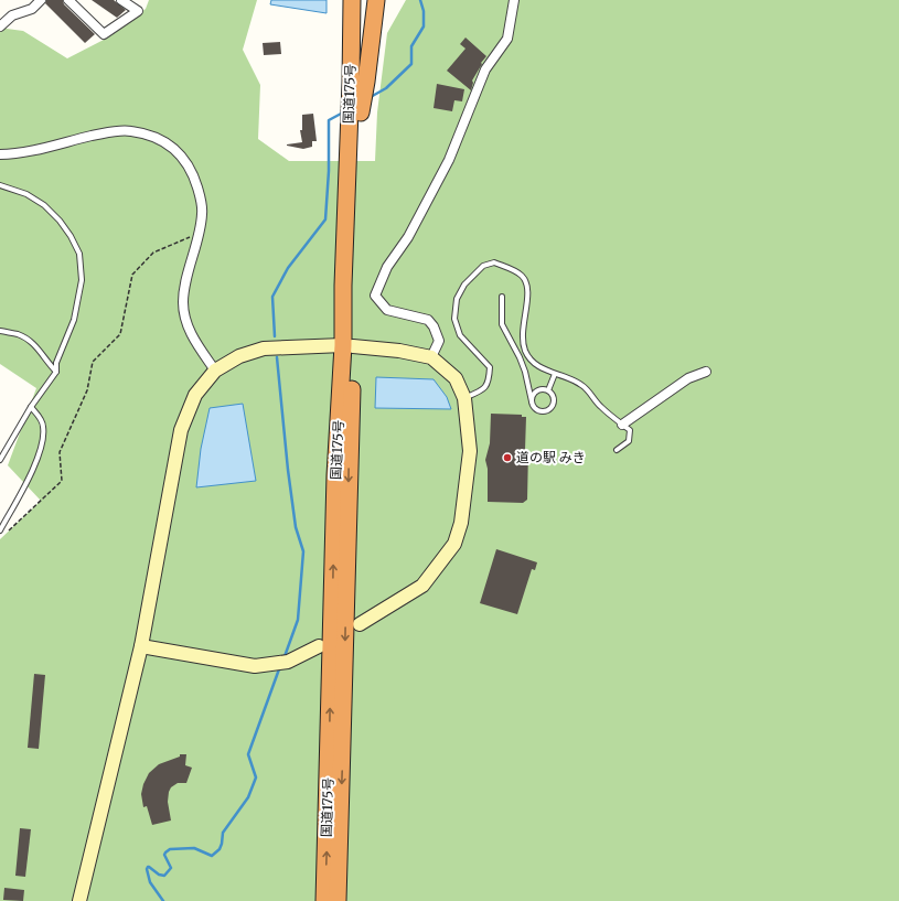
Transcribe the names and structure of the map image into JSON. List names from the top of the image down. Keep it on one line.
{"streets":{"highway":["国道175号"]},"places":["道の駅 みき"]}
